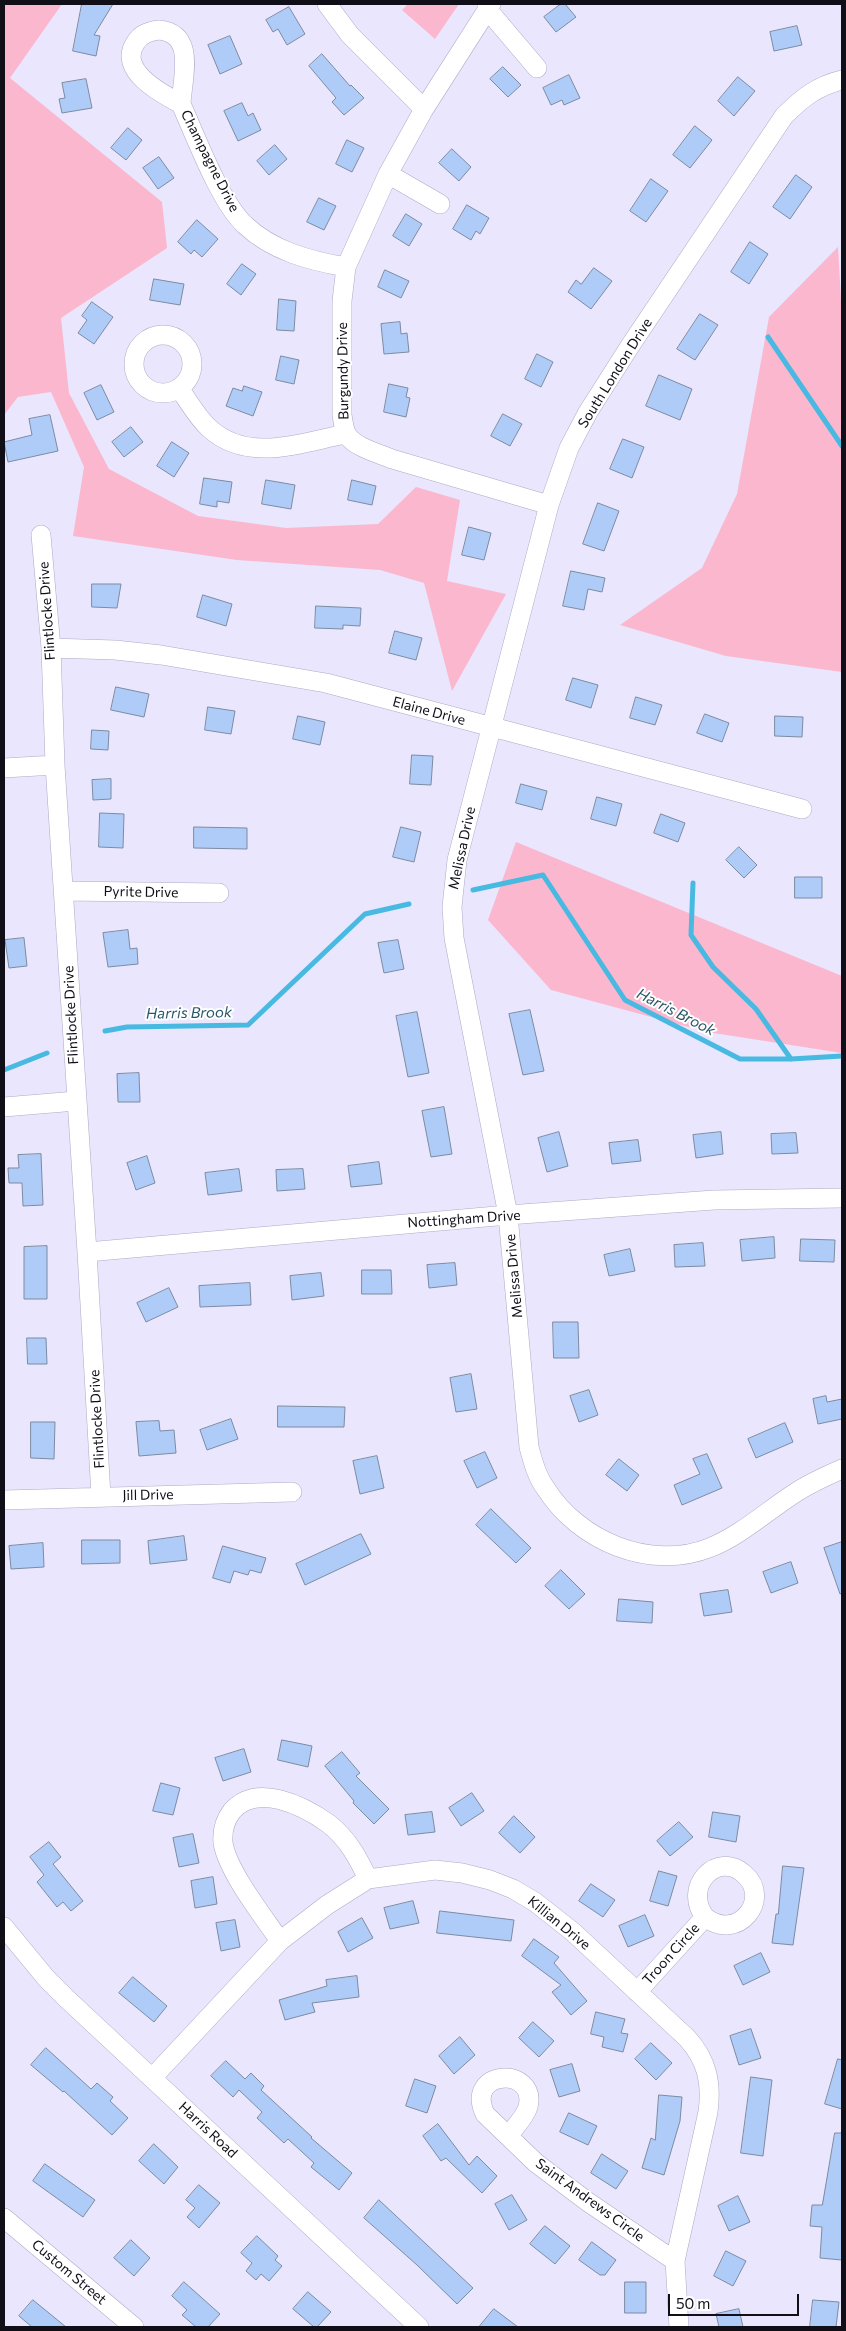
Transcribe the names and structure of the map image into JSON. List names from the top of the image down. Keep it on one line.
{"streets":{"street":["Champagne Drive","Burgundy Drive","South London Drive","Flintlocke Drive","Elaine Drive","Melissa Drive","Pyrite Drive","Nottingham Drive","Jill Drive","Killian Drive","Troon Circle","Harris Road","Saint Andrews Circle","Custom Street"]},"crossings":[["Champagne Drive","Burgundy Drive"],["Burgundy Drive","South London Drive"],["South London Drive","Elaine Drive"],["South London Drive","Melissa Drive"],["Flintlocke Drive","Elaine Drive"],["Flintlocke Drive","Pyrite Drive"],["Flintlocke Drive","Nottingham Drive"],["Flintlocke Drive","Jill Drive"],["Elaine Drive","Melissa Drive"],["Melissa Drive","Nottingham Drive"],["Killian Drive","Troon Circle"],["Killian Drive","Harris Road"],["Killian Drive","Saint Andrews Circle"]],"water":["Harris Brook"],"scale_bar":"50 m"}
